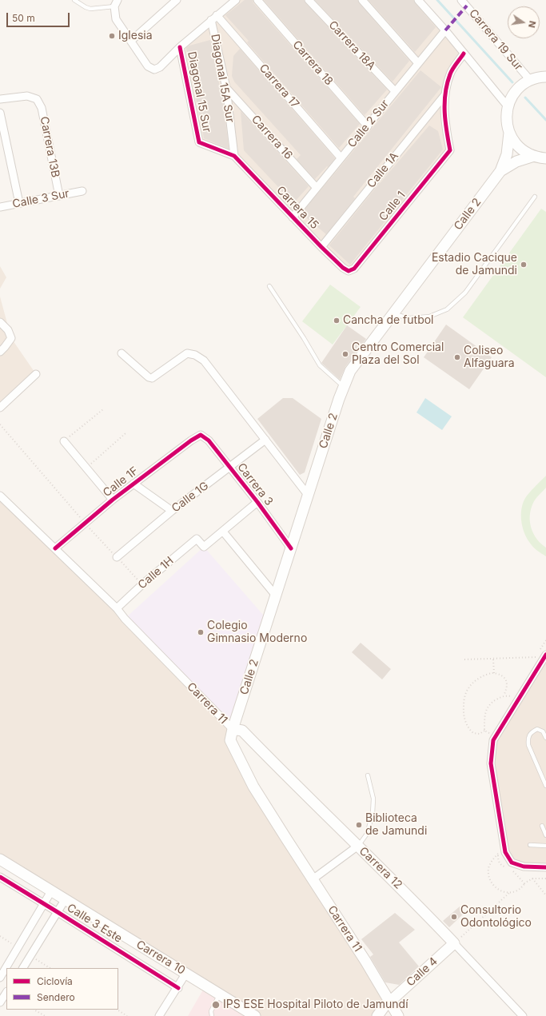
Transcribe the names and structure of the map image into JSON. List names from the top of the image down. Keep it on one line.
{"streets":{"main road":["Calle 2","Carrera 11","Carrera 12","Carrera 10","Calle 4"],"street":["Carrera 19 Sur","Carrera 18A","Carrera 18","Diagonal 15A Sur","Carrera 17","Diagonal 15 Sur","Calle 2 Sur","Carrera 16","Carrera 13B","Calle 1A","Calle 3 Sur","Calle 1","Carrera 15","Calle 1F","Carrera 3","Calle 1G","Calle 1H","Calle 3 Este"]},"crossings":[["Carrera 18A","Calle 2 Sur"],["Carrera 18","Calle 2 Sur"],["Diagonal 15A Sur","Carrera 17"],["Diagonal 15A Sur","Diagonal 15 Sur"],["Diagonal 15A Sur","Carrera 16"],["Diagonal 15A Sur","Carrera 15"],["Carrera 17","Calle 2 Sur"],["Diagonal 15 Sur","Carrera 15"],["Calle 2 Sur","Carrera 16"],["Calle 2 Sur","Carrera 15"],["Carrera 13B","Calle 3 Sur"],["Calle 1A","Calle 1"],["Calle 1A","Carrera 15"],["Calle 1","Carrera 15"],["Calle 2","Carrera 3"],["Calle 2","Carrera 11"],["Calle 2","Carrera 12"],["Calle 1F","Carrera 3"],["Calle 1F","Carrera 11"],["Carrera 3","Calle 1G"],["Calle 1H","Carrera 11"],["Carrera 11","Carrera 12"],["Carrera 11","Calle 4"],["Carrera 12","Calle 4"]],"places":["Iglesia","Estadio Cacique de Jamundi","Cancha de futbol","Centro Comercial Plaza del Sol","Coliseo Alfaguara","Colegio Gimnasio Moderno","Biblioteca de Jamundi","Consultorio Odontológico","IPS ESE Hospital Piloto de Jamundí"],"legend":["Ciclovía","Sendero"],"scale_bar":"50 m","north":"right"}
